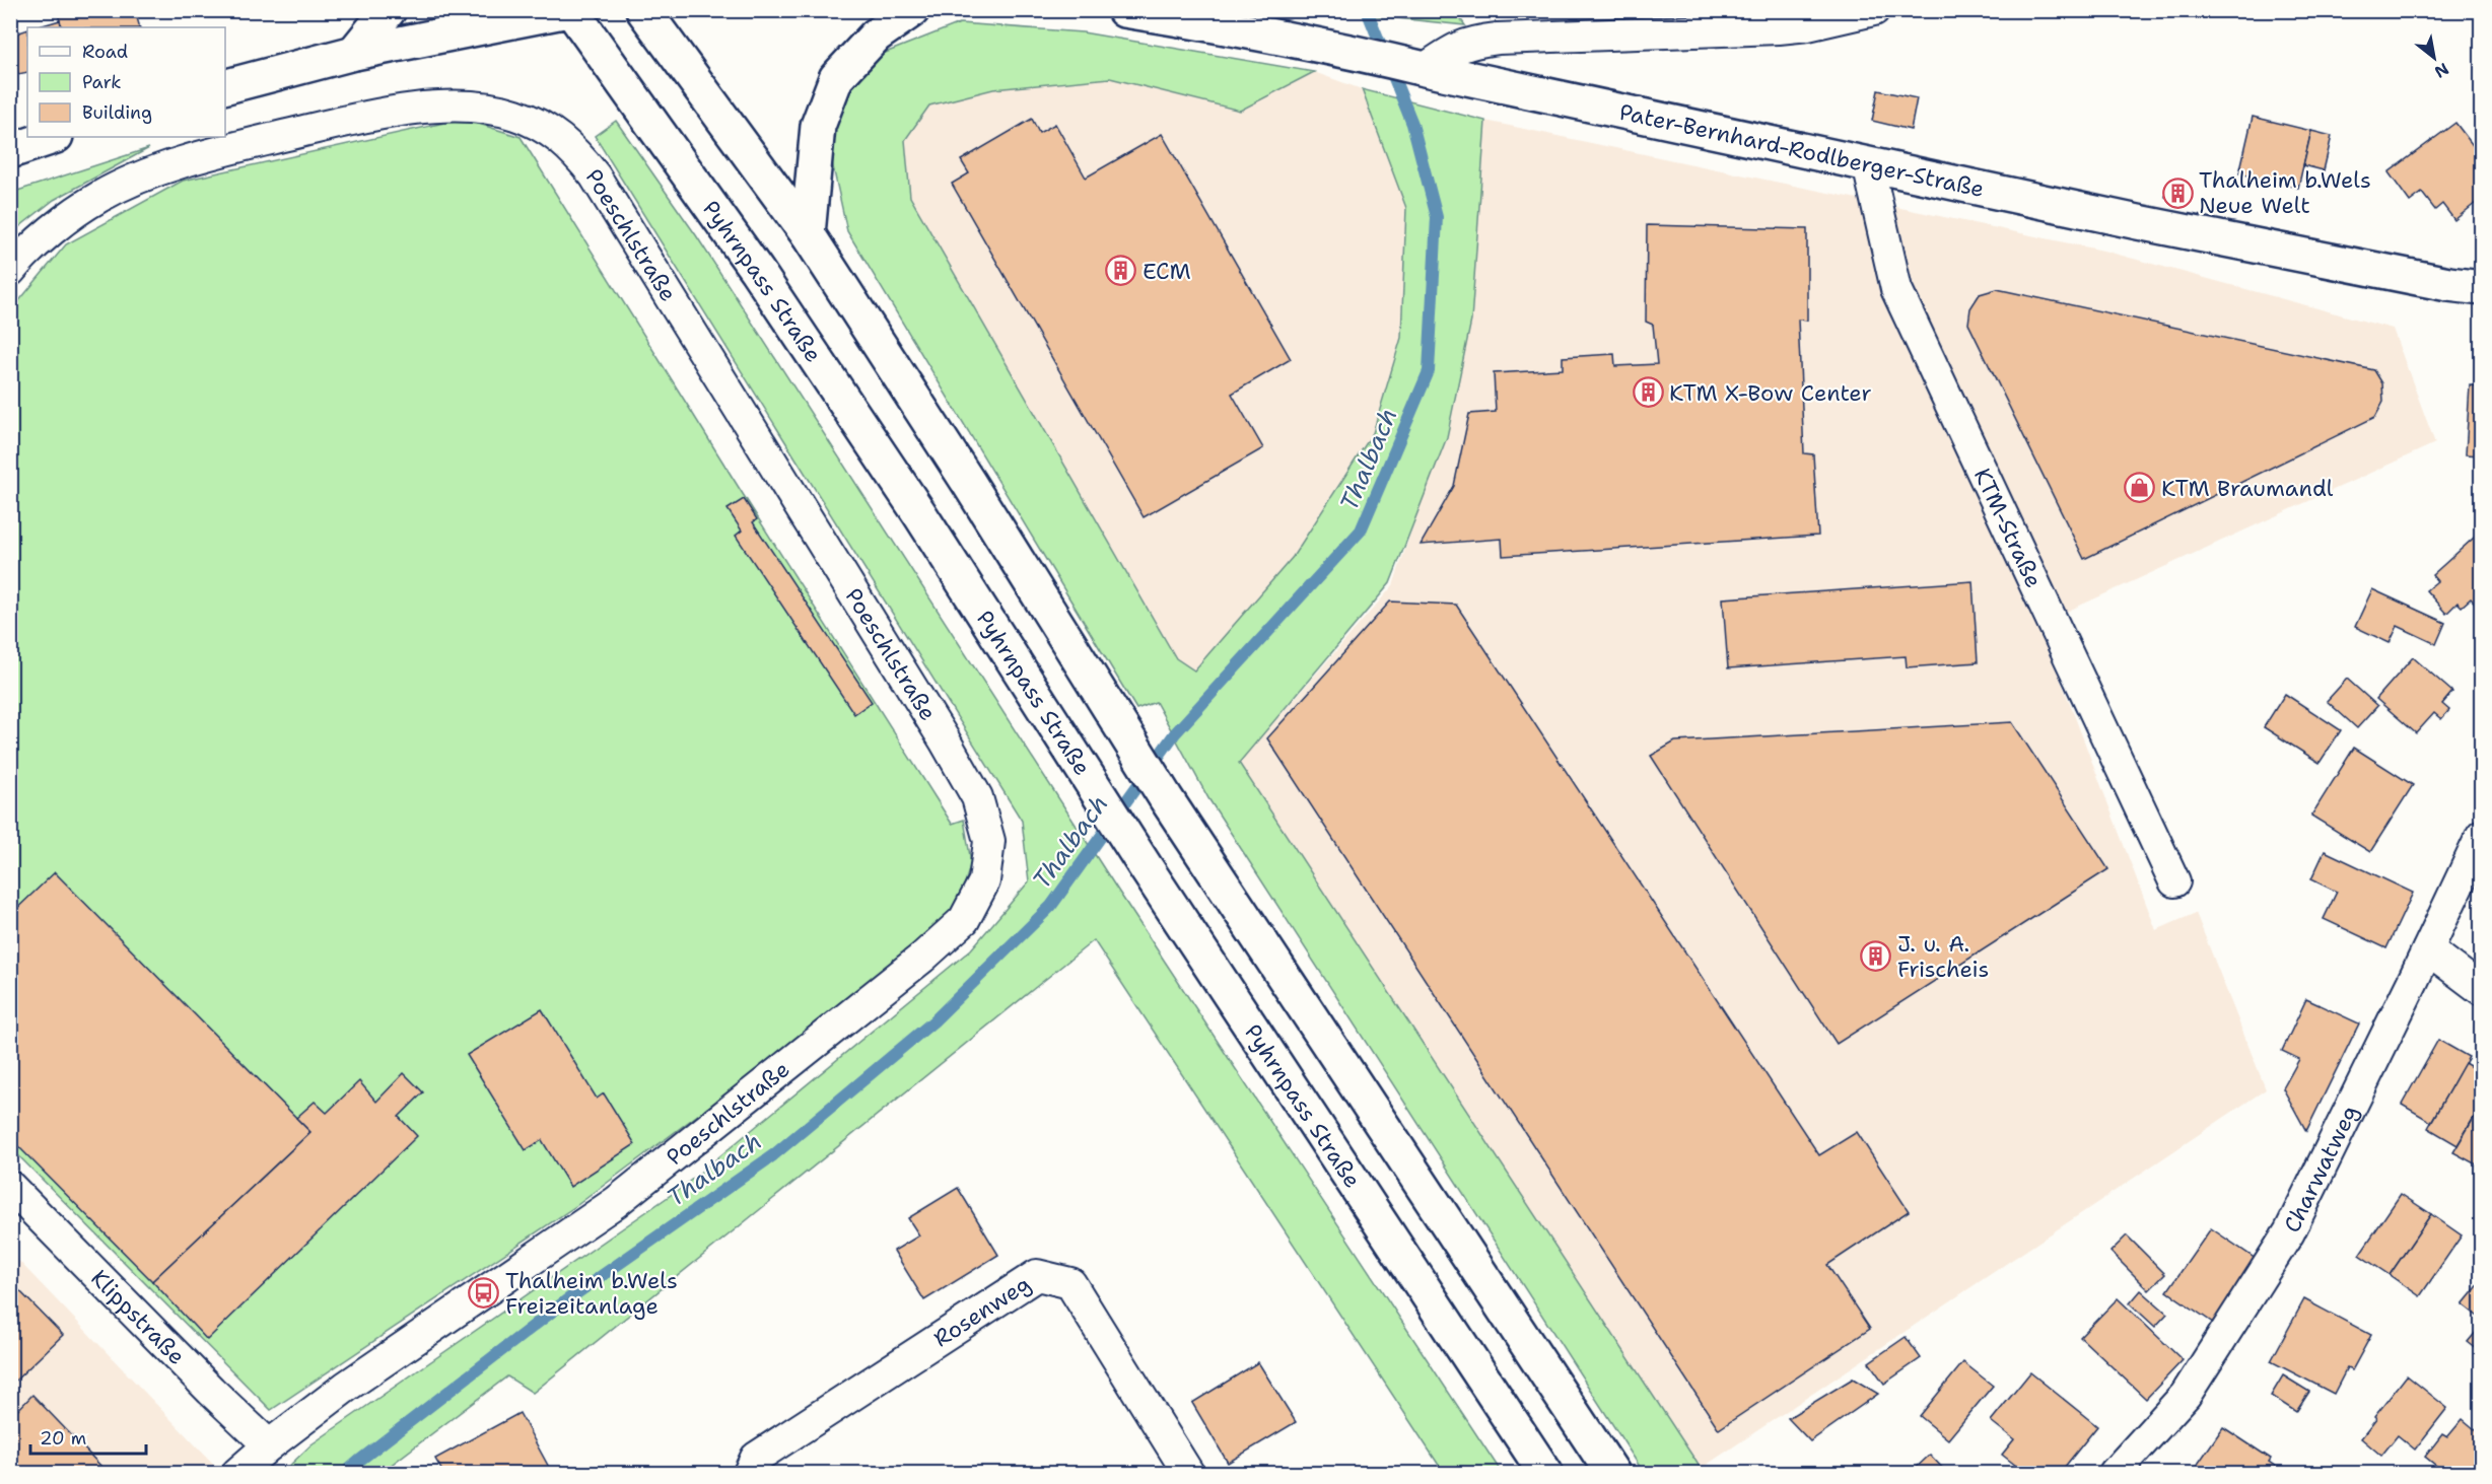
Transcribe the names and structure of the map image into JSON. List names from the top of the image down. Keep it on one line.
{"streets":{"main road":["Pater-Bernhard-Rodlberger-Straße","Pyhrnpass Straße"],"street":["Poeschlstraße","KTM-Straße","Charwatweg","Rosenweg","Klippstraße"]},"crossings":[["Pater-Bernhard-Rodlberger-Straße","KTM-Straße"],["Poeschlstraße","Klippstraße"]],"water":["Thalbach"],"places":{"building":["Thalheim b.Wels Neue Welt","ECM","KTM X-Bow Center","J. u. A. Frischeis"],"shop":["KTM Braumandl"],"bus stop":["Thalheim b.Wels Freizeitanlage"]},"legend":["Road","Park","Building"],"scale_bar":"20 m","north":"bottom right"}
